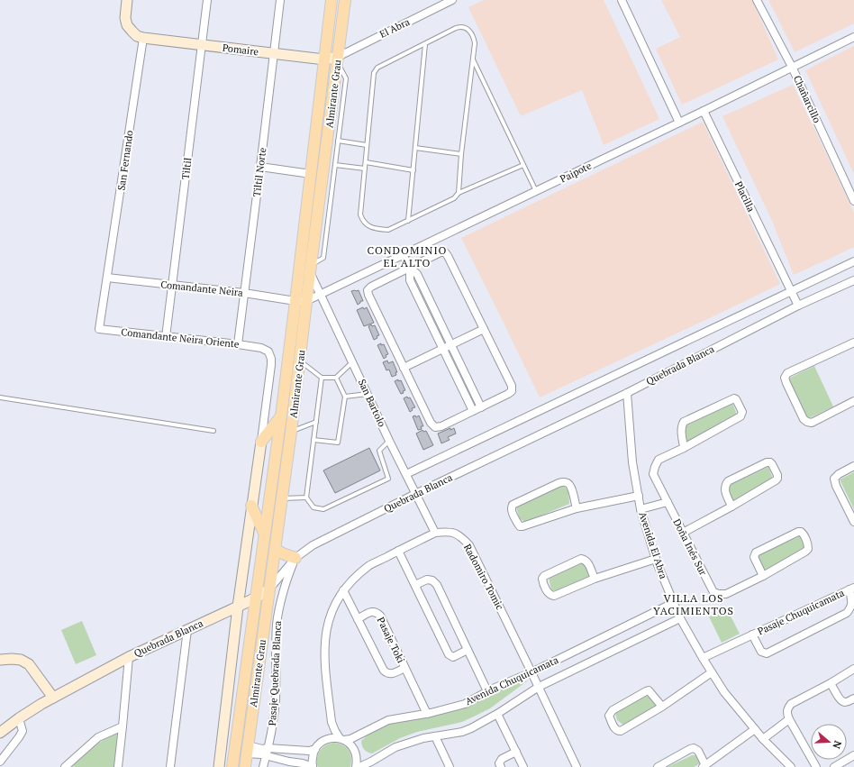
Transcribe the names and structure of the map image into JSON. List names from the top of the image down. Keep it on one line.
{"streets":{"main road":["Almirante Grau"],"street":["El Abra","Pomaire","Chañarcillo","San Fernando","Tiltil","Tiltil Norte","Paipote","Placilla","Comandante Neira","Comandante Neira Oriente","Quebrada Blanca","San Bartolo","Avenida El Abra","Doña Inés Sur","Radomiro Tomic","Pasaje Chuquicamata","Pasaje Toki","Pasaje Quebrada Blanca","Avenida Chuquicamata"]},"crossings":[["El Abra","Pomaire"],["El Abra","Almirante Grau"],["Pomaire","Almirante Grau"],["Pomaire","San Fernando"],["Pomaire","Tiltil"],["Pomaire","Tiltil Norte"],["Almirante Grau","Paipote"],["Almirante Grau","Comandante Neira"],["Almirante Grau","Quebrada Blanca"],["Almirante Grau","San Bartolo"],["Chañarcillo","Paipote"],["San Fernando","Comandante Neira"],["San Fernando","Comandante Neira Oriente"],["Tiltil","Comandante Neira"],["Tiltil","Comandante Neira Oriente"],["Tiltil Norte","Comandante Neira"],["Tiltil Norte","Comandante Neira Oriente"],["Paipote","Placilla"],["Paipote","Comandante Neira"],["Paipote","San Bartolo"],["Placilla","Quebrada Blanca"],["Quebrada Blanca","San Bartolo"],["Quebrada Blanca","Avenida El Abra"],["Quebrada Blanca","Pasaje Quebrada Blanca"],["San Bartolo","Radomiro Tomic"],["Avenida El Abra","Pasaje Chuquicamata"],["Avenida El Abra","Avenida Chuquicamata"],["Radomiro Tomic","Pasaje Toki"],["Radomiro Tomic","Avenida Chuquicamata"],["Pasaje Toki","Avenida Chuquicamata"]],"districts":["CONDOMINIO EL ALTO","VILLA LOS YACIMIENTOS"],"north":"right"}
